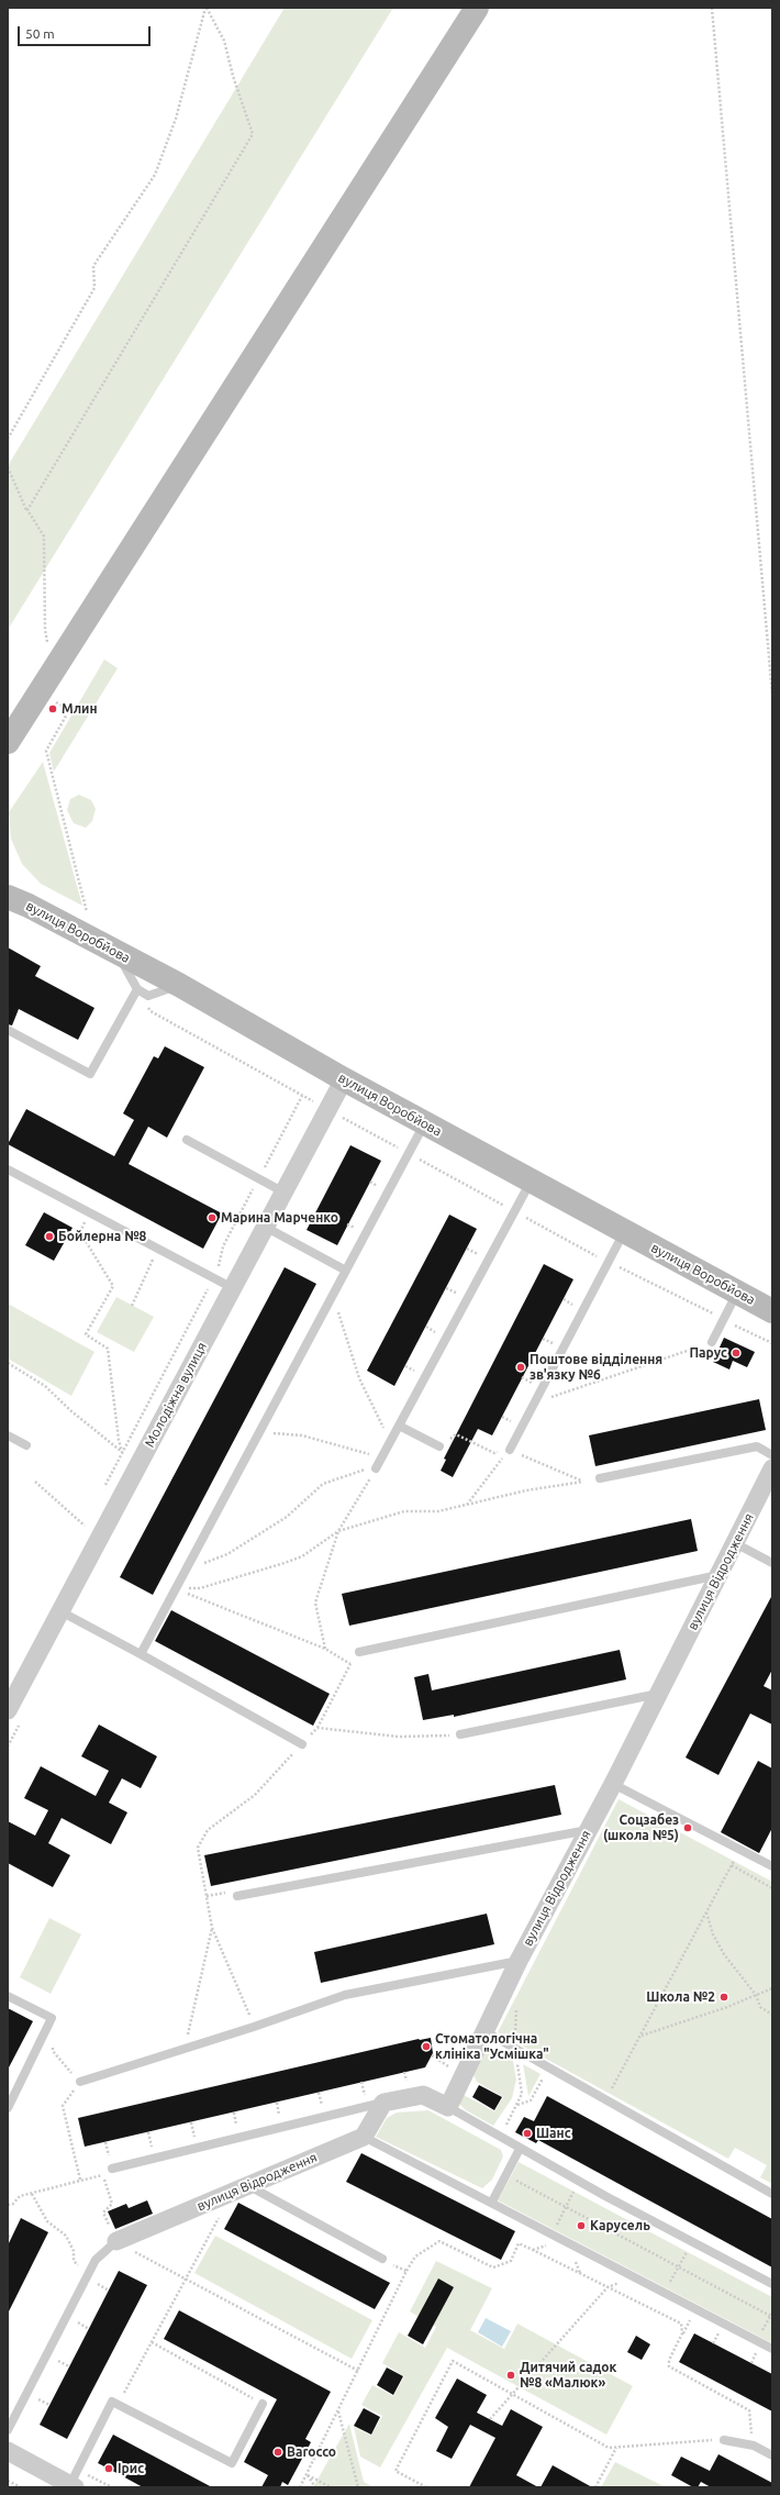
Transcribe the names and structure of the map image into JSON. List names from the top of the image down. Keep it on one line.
{"streets":{"main road":["вулиця Воробйова"],"street":["Молодіжна вулиця","вулиця Відродження"]},"crossings":[["вулиця Воробйова","Молодіжна вулиця"]],"places":["Млин","Марина Марченко","Бойлерна №8","Парус","Поштове відділення зв'язку №6","Соцзабез (школа №5)","Школа №2","Стоматологічна клініка \"Усмішка\"","Шанс","Карусель","Дитячий садок №8 «Малюк»","Barocco","Ірис"],"scale_bar":"50 m"}
